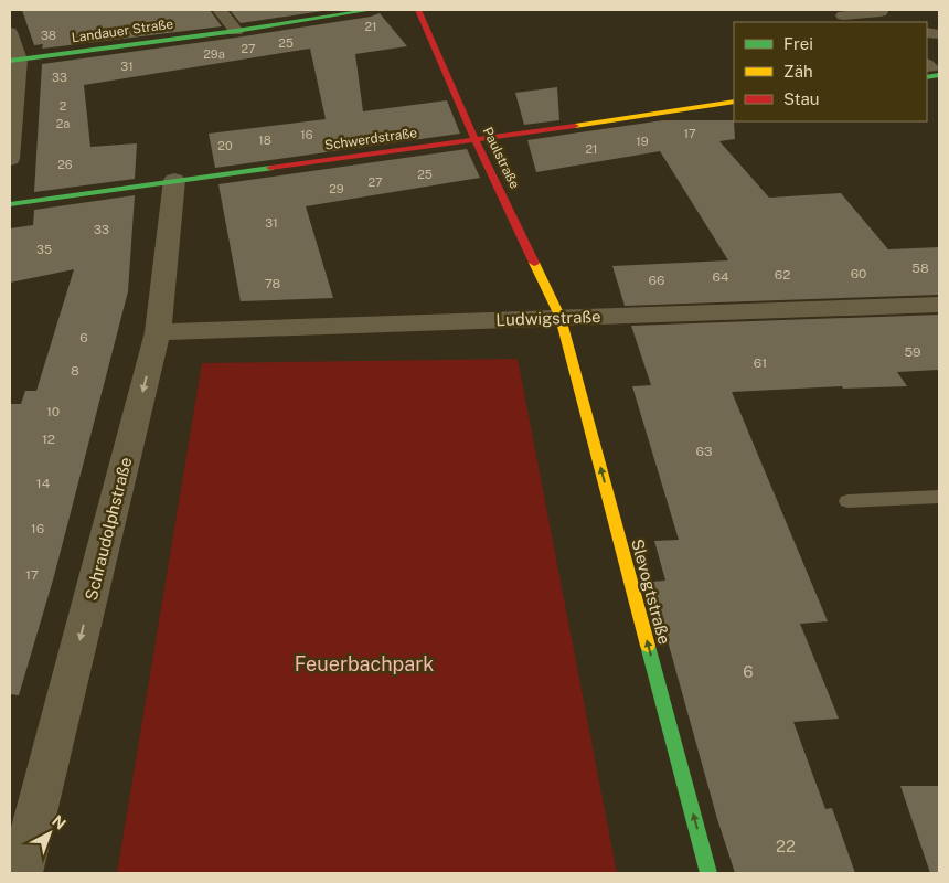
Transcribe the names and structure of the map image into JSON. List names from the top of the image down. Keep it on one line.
{"streets":{"street":["Landauer Straße","Schwerdstraße","Paulstraße","Ludwigstraße","Schraudolphstraße","Slevogtstraße"]},"crossings":[["Schwerdstraße","Paulstraße"],["Schwerdstraße","Schraudolphstraße"],["Paulstraße","Ludwigstraße"],["Paulstraße","Slevogtstraße"],["Ludwigstraße","Schraudolphstraße"],["Ludwigstraße","Slevogtstraße"]],"one_way":["Schraudolphstraße","Slevogtstraße"],"parks":["Feuerbachpark"],"house_numbers":["21","38","25","27","29a","31","33","2","2a","17","16","18","19","20","21","26","25","27","29","31","33","35","58","60","62","64","66","78","6","59","61","8","10","12","63","14","16","17","6","22"],"legend":["Frei","Zäh","Stau"],"north":"top right"}
